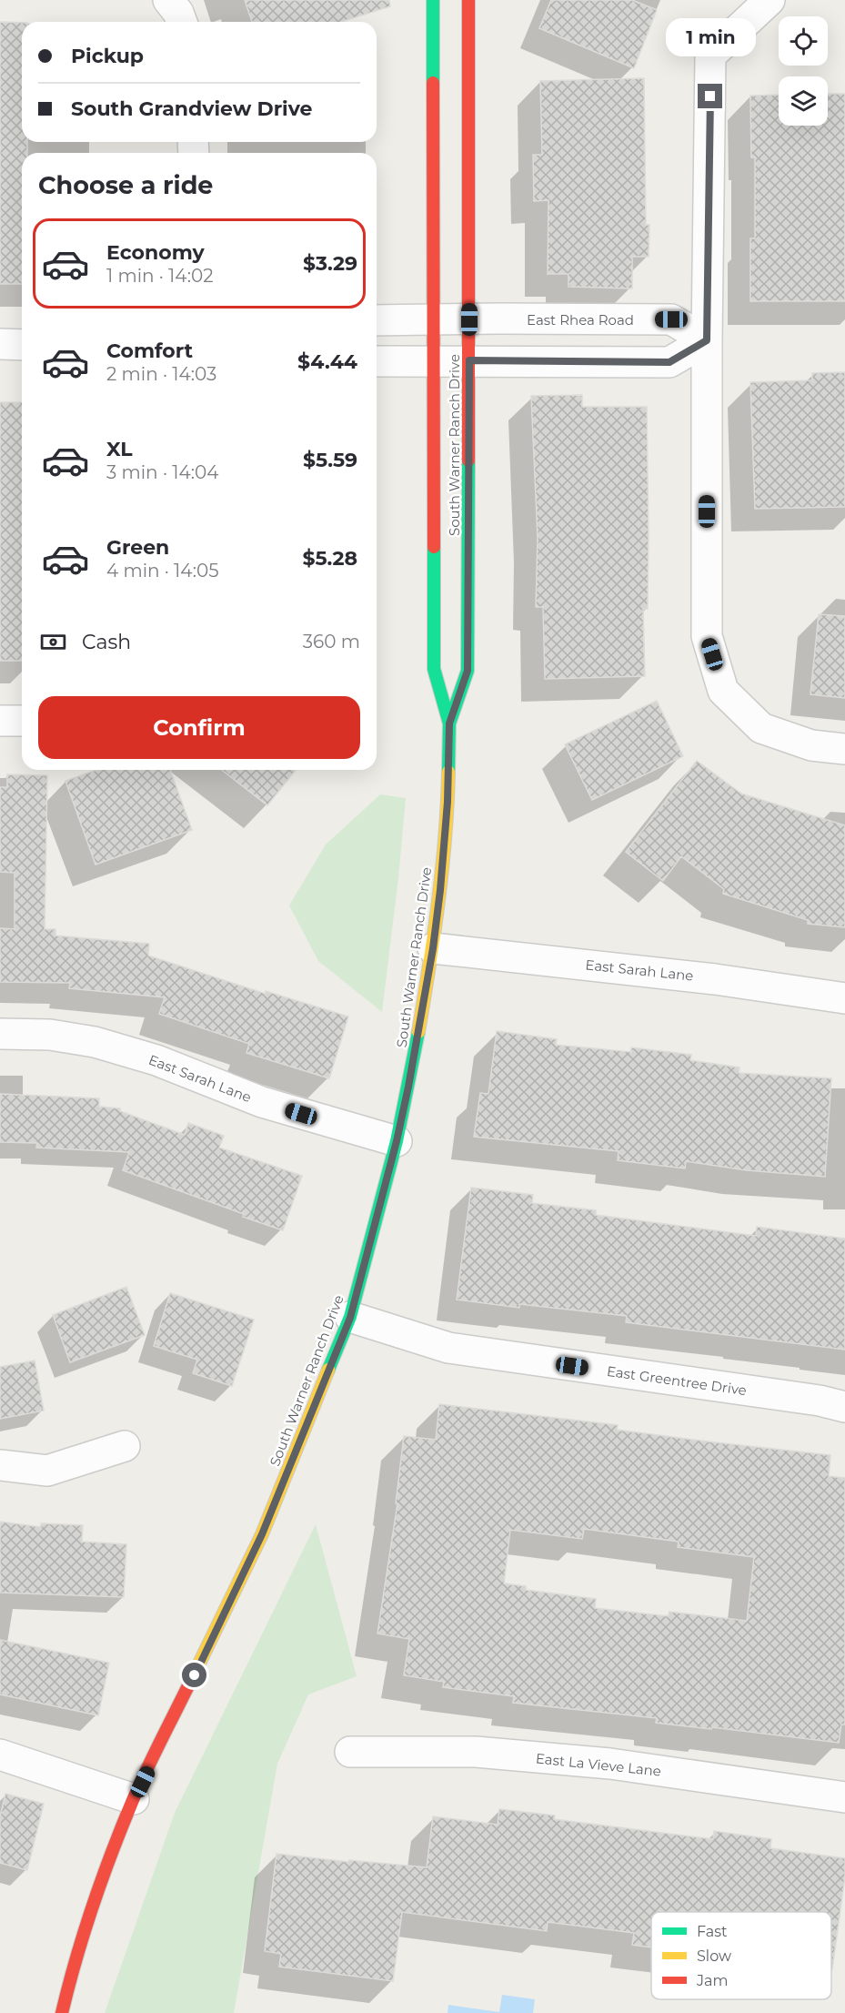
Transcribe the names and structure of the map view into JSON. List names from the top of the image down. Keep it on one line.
{"streets":{"street":["East Rhea Road","South Warner Ranch Drive","East Sarah Lane","East Greentree Drive","East La Vieve Lane"]},"crossings":[["East Rhea Road","South Warner Ranch Drive"],["South Warner Ranch Drive","East Sarah Lane"],["South Warner Ranch Drive","East Greentree Drive"]],"legend":["Fast","Slow","Jam"],"page":{"bubble":"1 min","banner":["Pickup","South Grandview Drive"],"heading":"Choose a ride","list":[{"name":"Economy","note":"1 min · 14:02","value":"$3.29"},{"name":"Comfort","note":"2 min · 14:03","value":"$4.44"},{"name":"XL","note":"3 min · 14:04","value":"$5.59"},{"name":"Green","note":"4 min · 14:05","value":"$5.28"}],"pay":["Cash","360 m"],"buttons":"Confirm"}}
